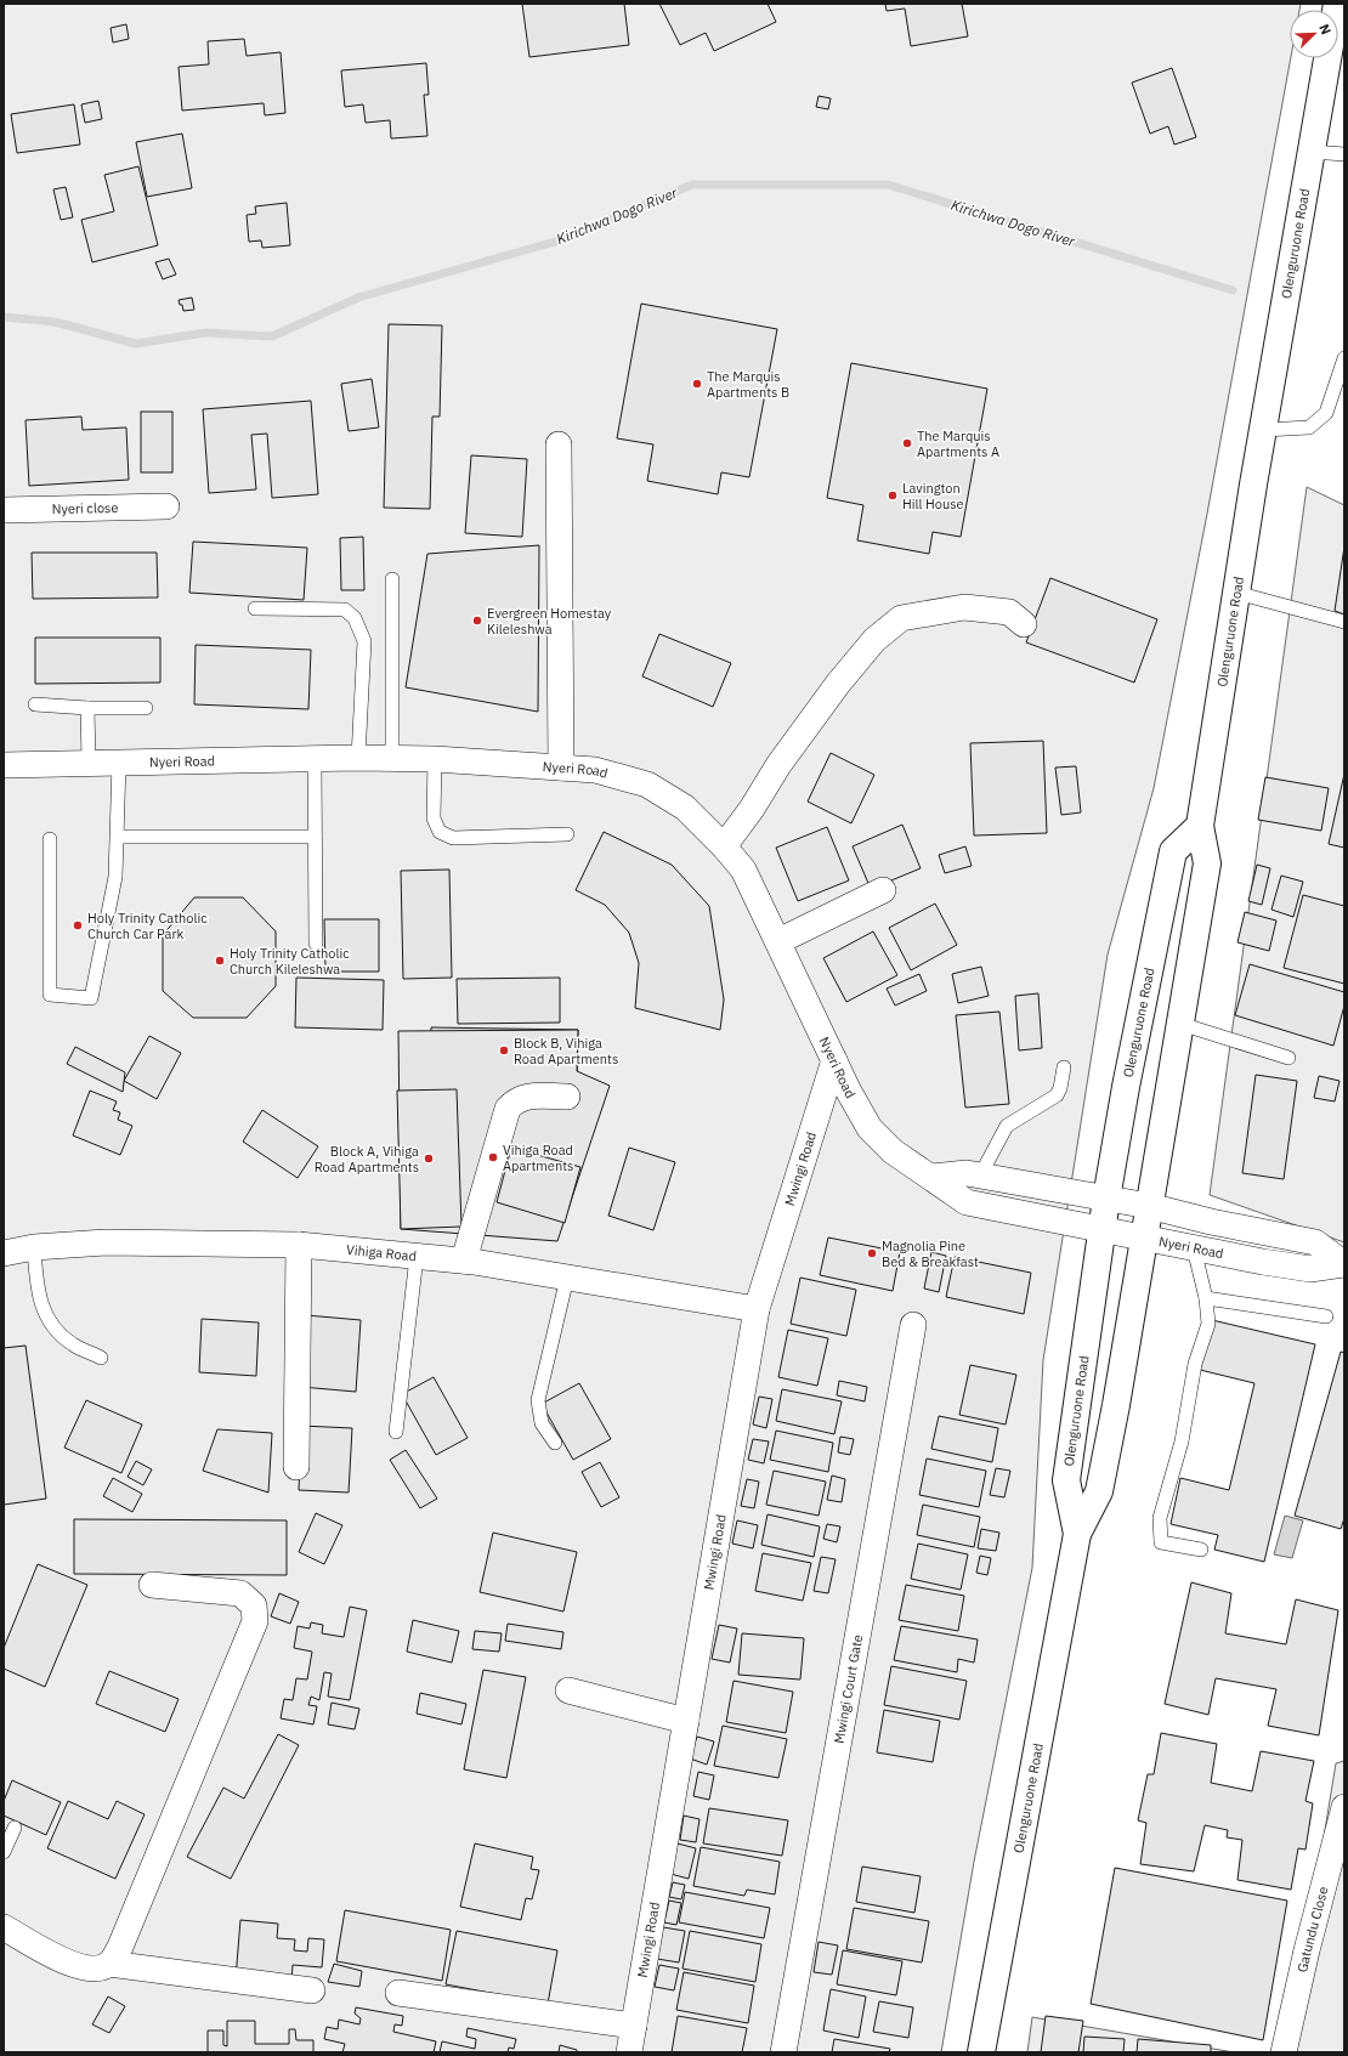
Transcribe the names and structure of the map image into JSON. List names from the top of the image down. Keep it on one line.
{"streets":{"street":["Olenguruone Road","Nyeri close","Nyeri Road","Mwingi Road","Vihiga Road","Mwingi Court Gate","Gatundu Close"]},"crossings":[["Olenguruone Road","Nyeri Road"],["Nyeri Road","Mwingi Road"],["Mwingi Road","Vihiga Road"]],"water":["Kirichwa Dogo River"],"places":["The Marquis Apartments B","The Marquis Apartments A","Lavington Hill House","Evergreen Homestay Kileleshwa","Holy Trinity Catholic Church Car Park","Holy Trinity Catholic Church Kileleshwa","Block B, Vihiga Road Apartments","Vihiga Road Apartments","Block A, Vihiga Road Apartments","Magnolia Pine Bed & Breakfast"],"north":"top right"}
